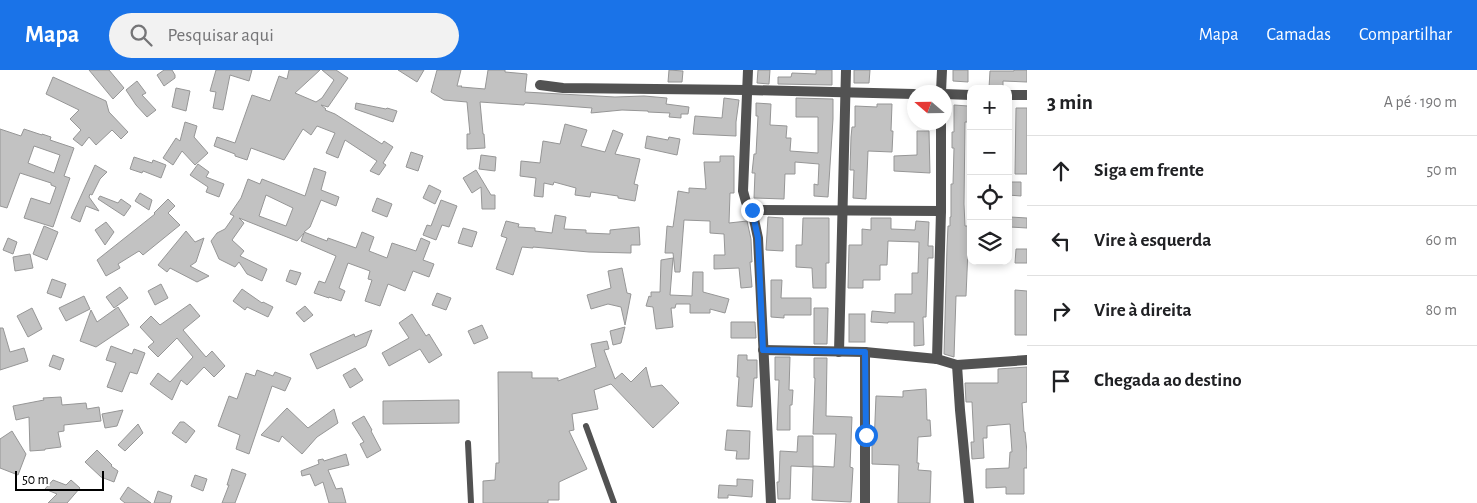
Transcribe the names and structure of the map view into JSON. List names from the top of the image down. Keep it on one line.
{"scale_bar":"50 m","north":"left","page":{"header":"Mapa","search":"Pesquisar aqui","nav":["Mapa","Camadas","Compartilhar"],"heading":["3 min","A pé · 190 m"],"map_buttons":["+","−"],"list":[["Siga em frente","50 m"],["Vire à esquerda","60 m"],["Vire à direita","80 m"],"Chegada ao destino"],"scale":"50 m"}}
